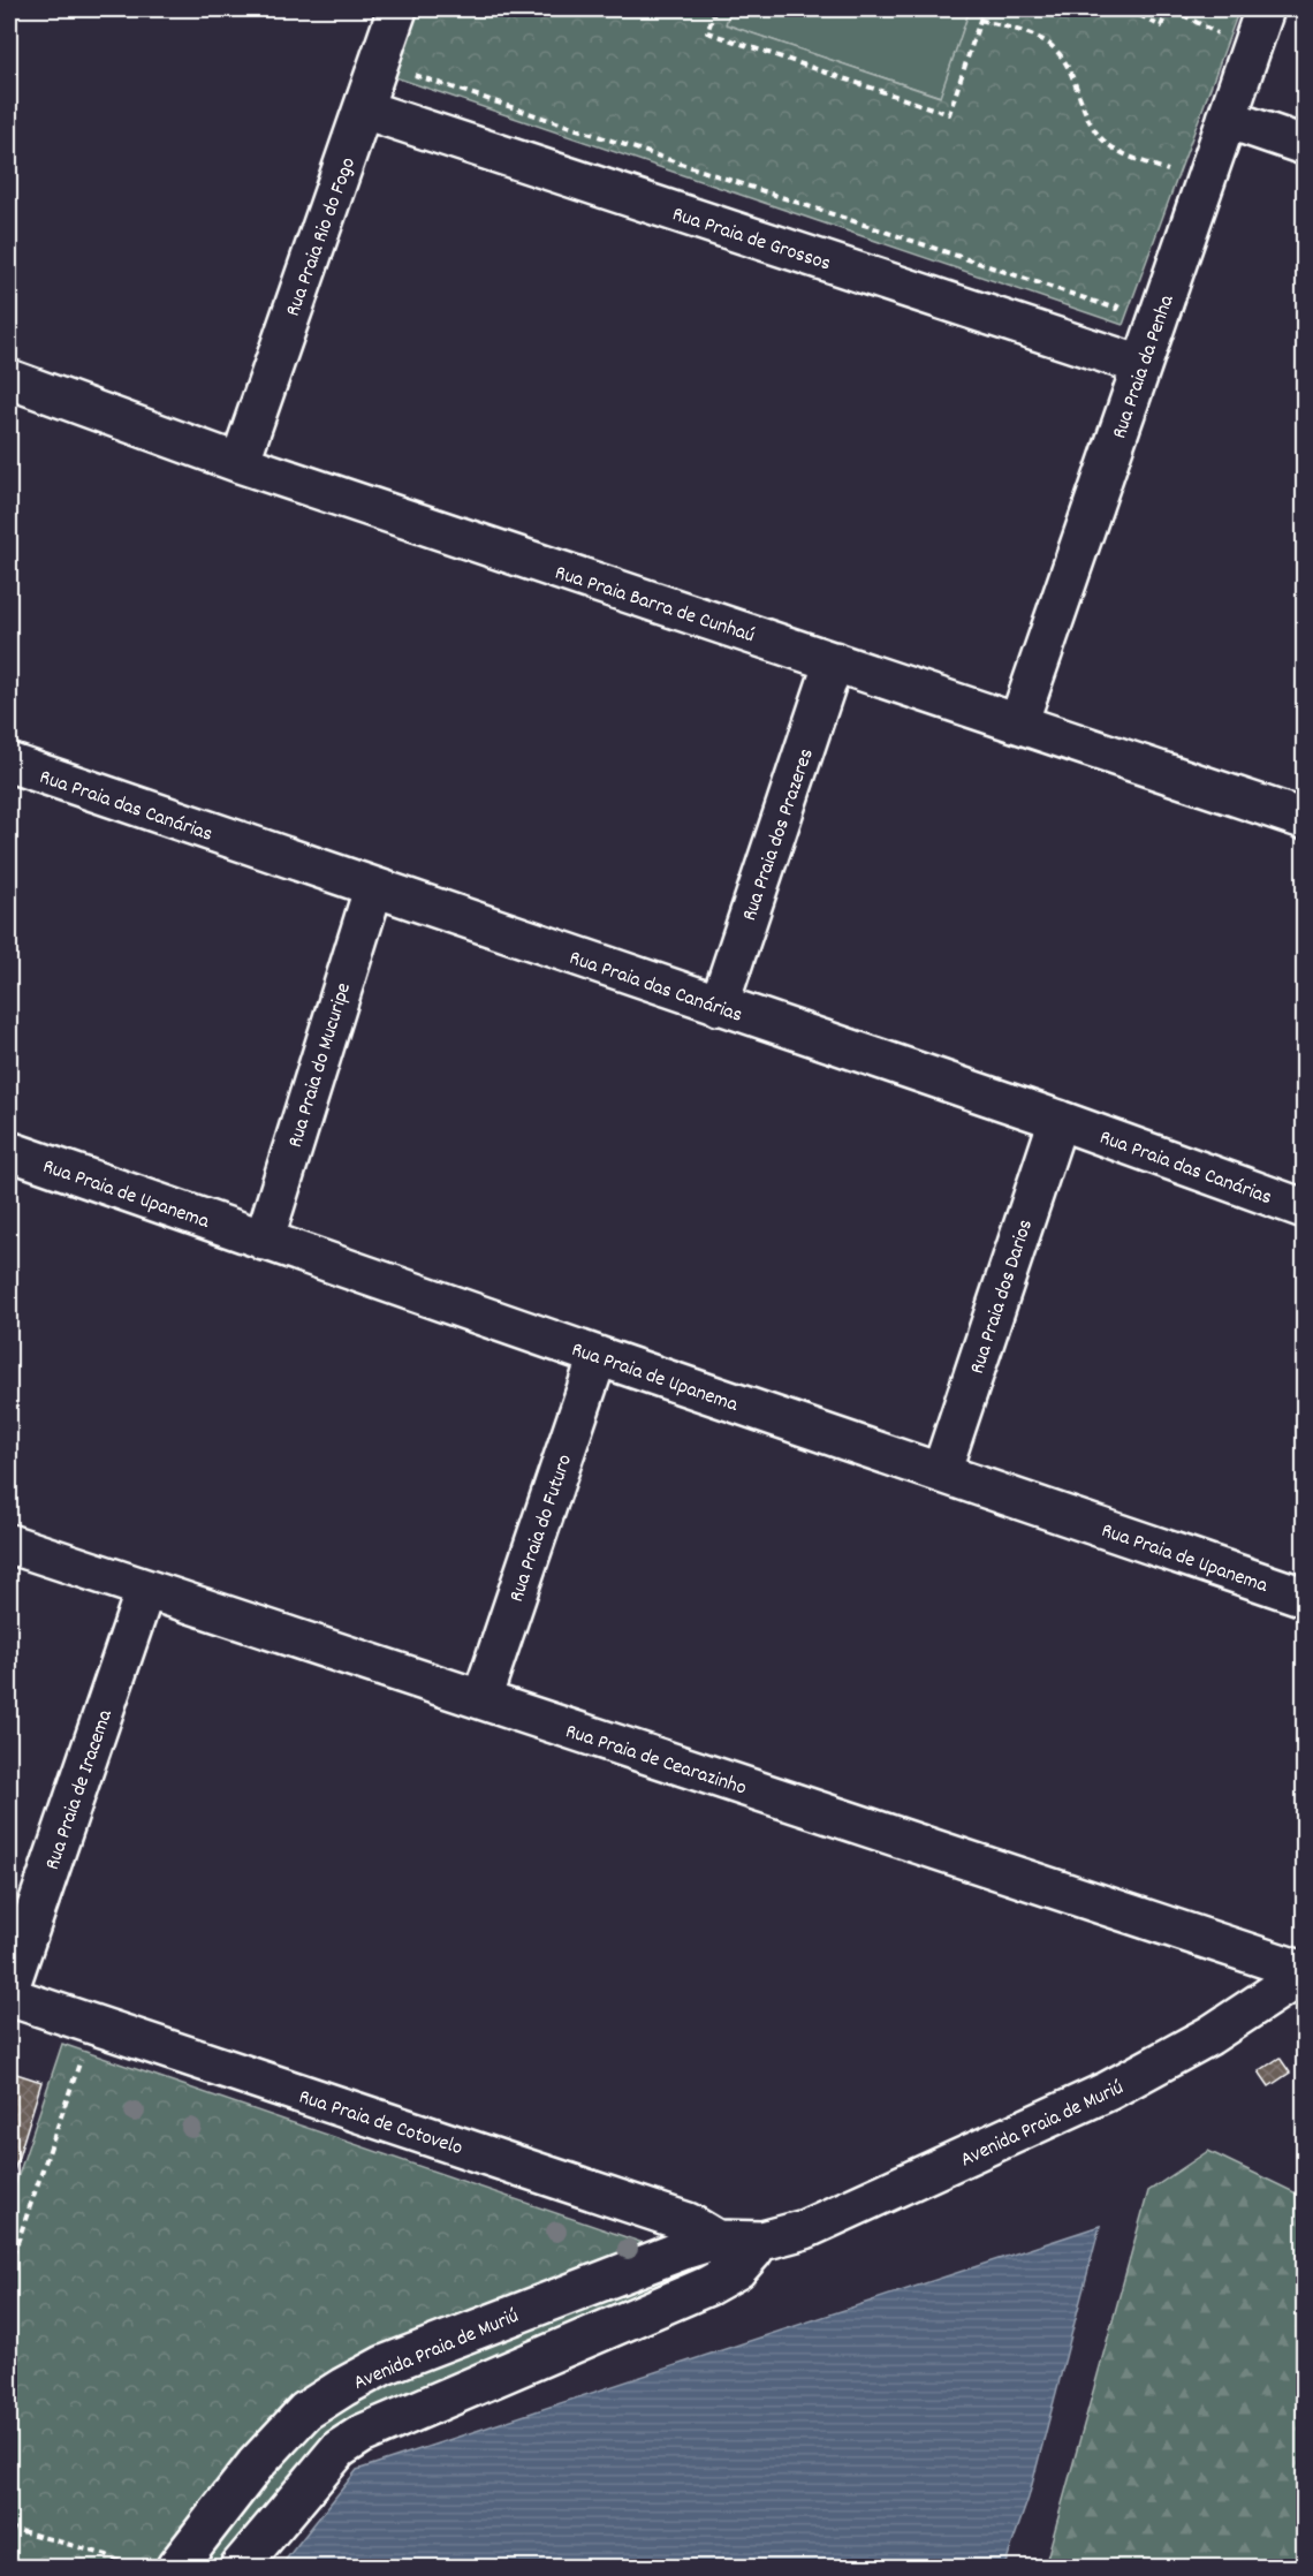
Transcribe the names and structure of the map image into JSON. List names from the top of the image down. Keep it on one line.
{"streets":{"street":["Rua Praia Rio do Fogo","Rua Praia de Grossos","Rua Praia da Penha","Rua Praia Barra de Cunhaú","Rua Praia das Canárias","Rua Praia dos Prazeres","Rua Praia do Mucuripe","Rua Praia de Upanema","Rua Praia dos Darios","Rua Praia do Futuro","Rua Praia de Cearazinho","Rua Praia de Iracema","Rua Praia de Cotovelo","Avenida Praia de Muriú"]},"crossings":[["Rua Praia Rio do Fogo","Rua Praia de Grossos"],["Rua Praia Rio do Fogo","Rua Praia Barra de Cunhaú"],["Rua Praia de Grossos","Rua Praia da Penha"],["Rua Praia da Penha","Rua Praia Barra de Cunhaú"],["Rua Praia Barra de Cunhaú","Rua Praia dos Prazeres"],["Rua Praia das Canárias","Rua Praia dos Prazeres"],["Rua Praia das Canárias","Rua Praia do Mucuripe"],["Rua Praia das Canárias","Rua Praia dos Darios"],["Rua Praia do Mucuripe","Rua Praia de Upanema"],["Rua Praia de Upanema","Rua Praia dos Darios"],["Rua Praia de Upanema","Rua Praia do Futuro"],["Rua Praia do Futuro","Rua Praia de Cearazinho"],["Rua Praia de Cearazinho","Rua Praia de Iracema"],["Rua Praia de Cearazinho","Avenida Praia de Muriú"],["Rua Praia de Cotovelo","Avenida Praia de Muriú"]]}
